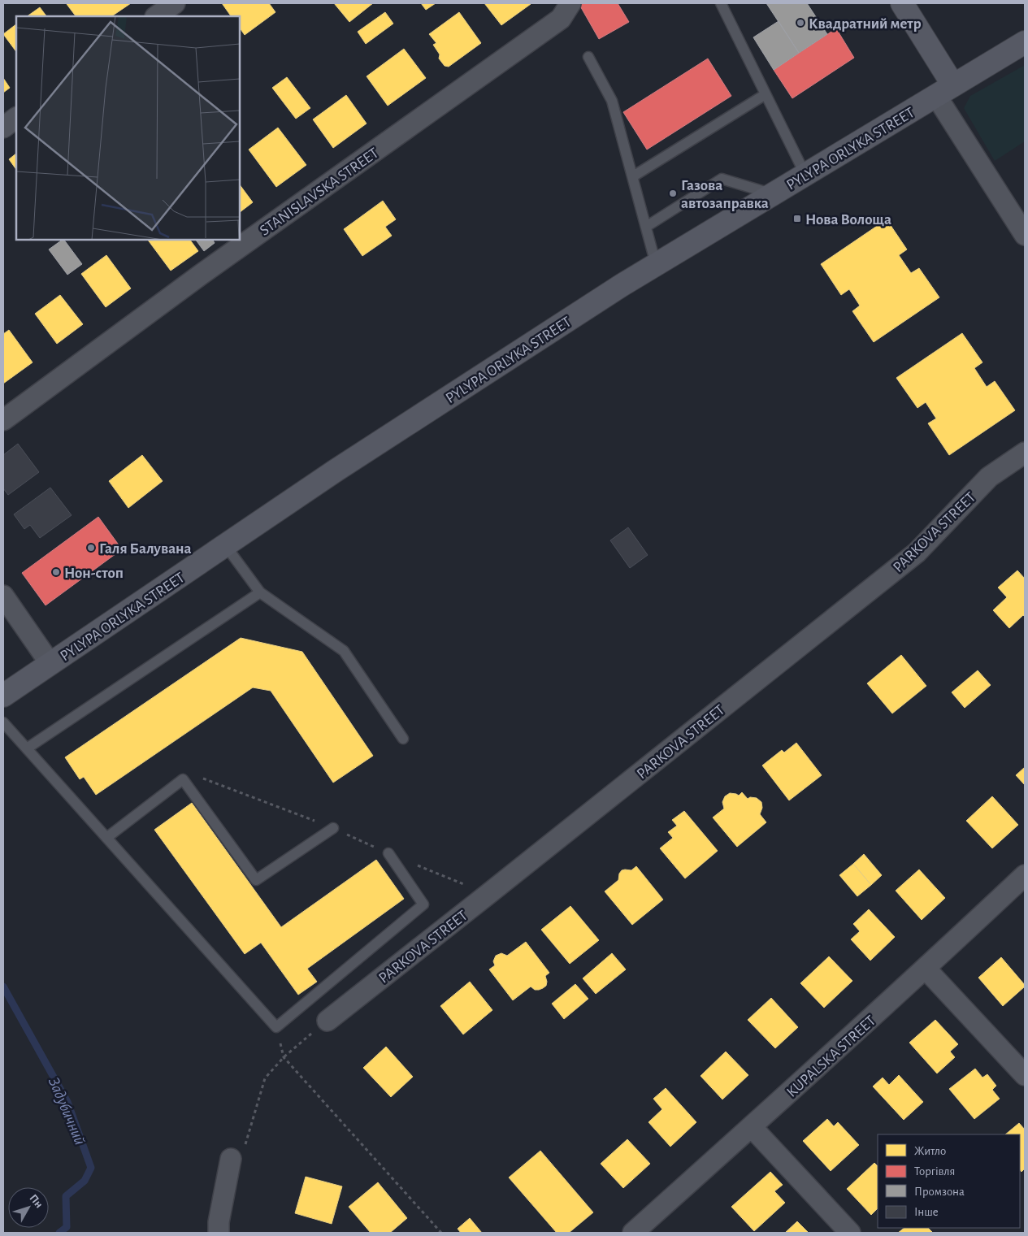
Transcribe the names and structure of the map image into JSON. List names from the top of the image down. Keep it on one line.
{"streets":{"main road":["PYLYPA ORLYKA STREET"],"street":["STANISLAVSKA STREET","PARKOVA STREET","KUPALSKA STREET"]},"water":["Задубичний"],"places":{"other":["Квадратний метр","Газова автозаправка","Галя Балувана","Нон-стоп"],"transit":["Нова Волоща"]},"legend":["Житло","Торгівля","Промзона","Інше"],"north":"top right"}
